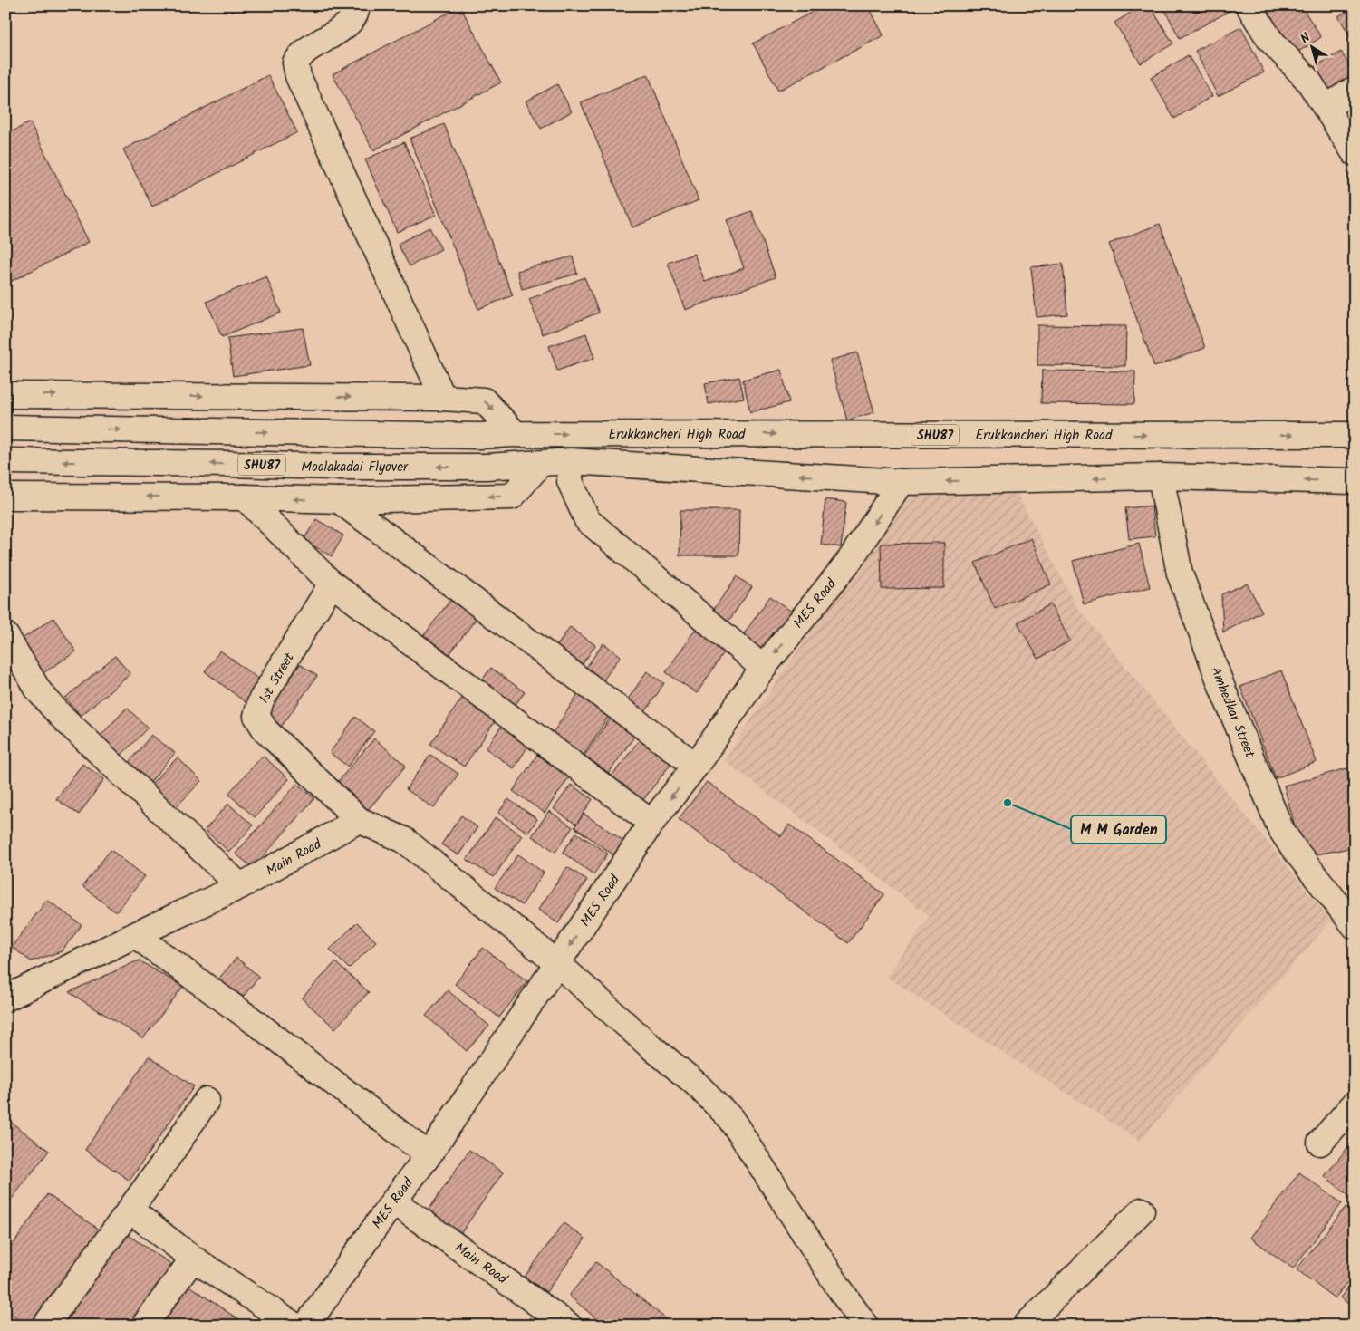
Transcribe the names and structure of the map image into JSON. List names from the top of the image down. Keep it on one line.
{"streets":{"street":["Erukkancheri High Road","SHU87","Moolakadai Flyover","MES Road","1st Street","Ambedkar Street","Main Road"]},"crossings":[["Erukkancheri High Road","SHU87"],["SHU87","Moolakadai Flyover"],["SHU87","MES Road"],["SHU87","Ambedkar Street"],["MES Road","Main Road"],["1st Street","Main Road"]],"one_way":["MES Road"],"places":["M M Garden"],"north":"top left"}
